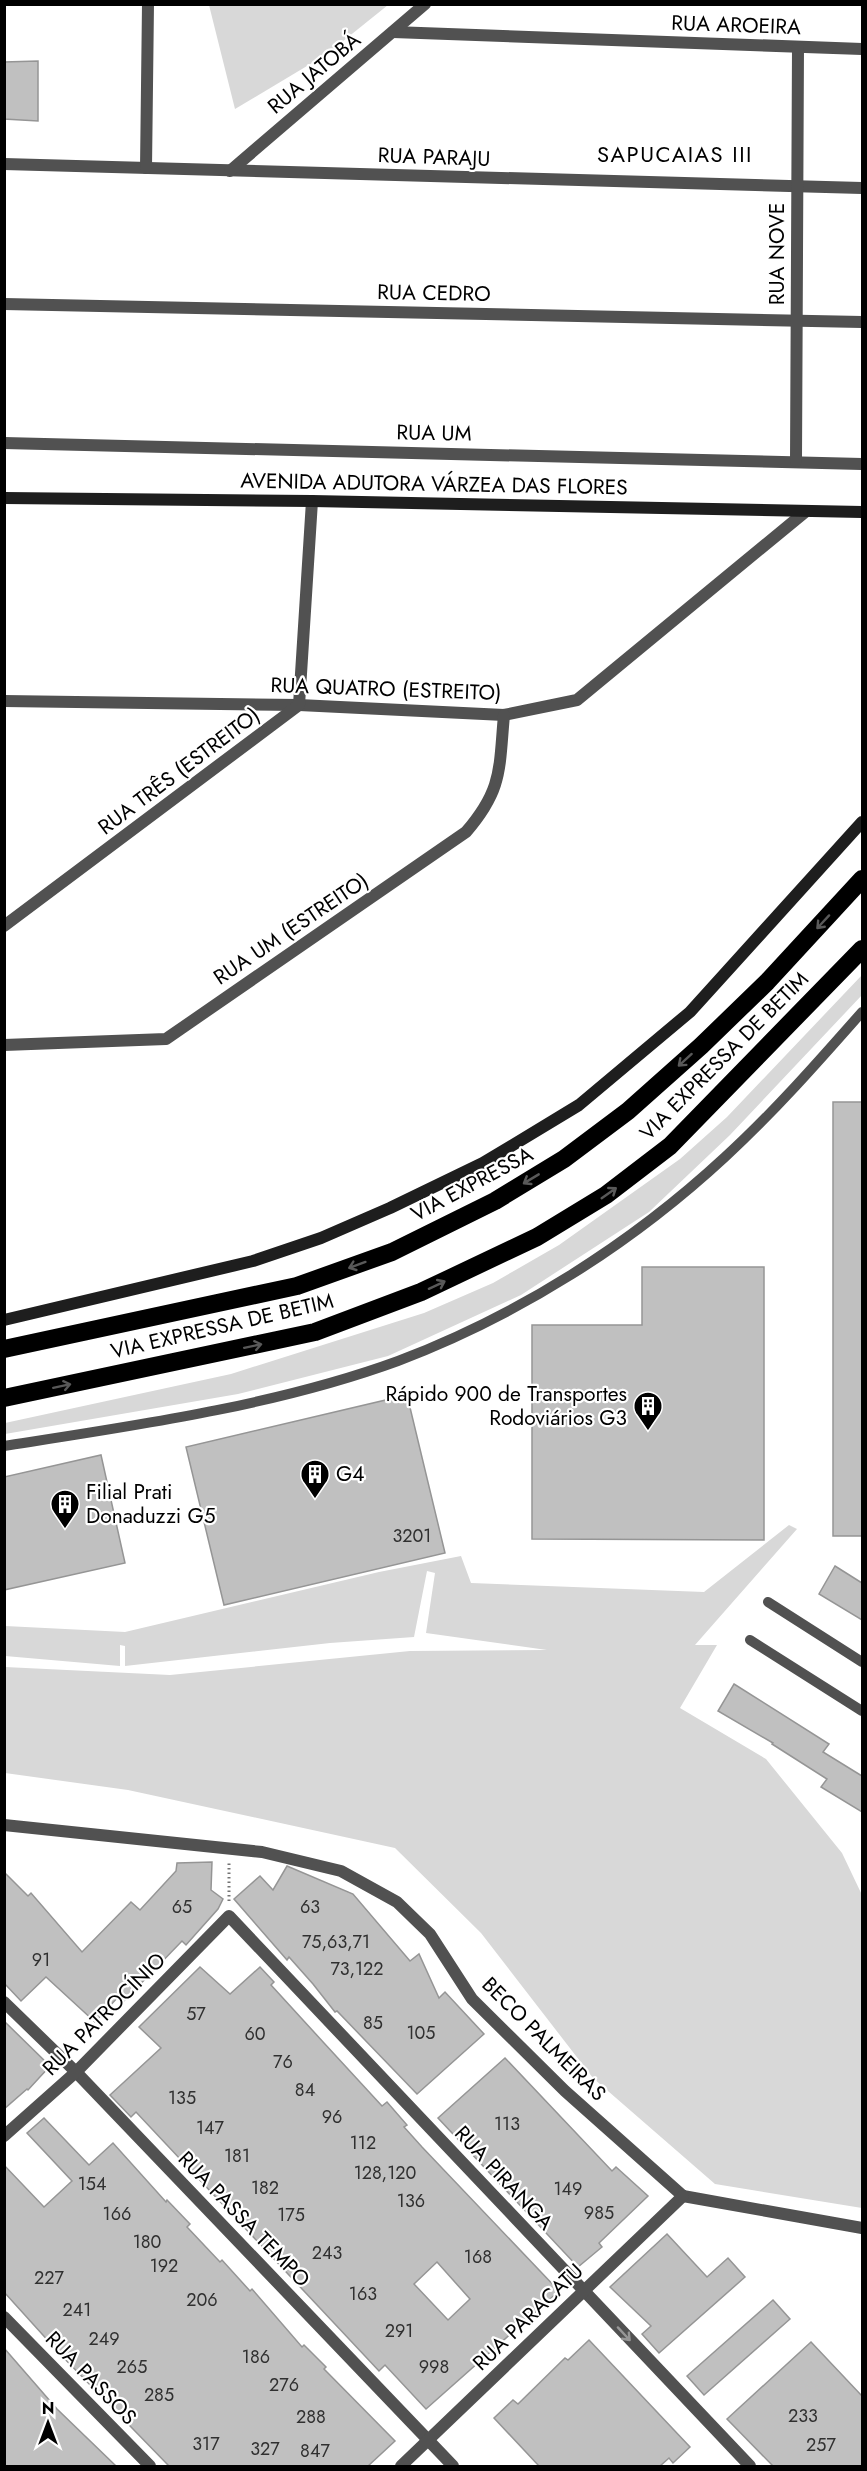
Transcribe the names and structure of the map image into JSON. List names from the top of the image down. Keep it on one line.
{"streets":{"highway":["VIA EXPRESSA DE BETIM","VIA EXPRESSA"],"street":["RUA AROEIRA","RUA JATOBÁ","RUA PARAJU","RUA NOVE","RUA CEDRO","RUA UM","AVENIDA ADUTORA VÁRZEA DAS FLORES","RUA QUATRO (ESTREITO)","RUA TRÊS (ESTREITO)","RUA UM (ESTREITO)","RUA PATROCÍNIO","BECO PALMEIRAS","RUA PIRANGA","RUA PASSA TEMPO","RUA PARACATU","RUA PASSOS"]},"crossings":[["RUA AROEIRA","RUA JATOBÁ"],["RUA AROEIRA","RUA NOVE"],["RUA JATOBÁ","RUA PARAJU"],["RUA PARAJU","RUA NOVE"],["RUA NOVE","RUA CEDRO"],["RUA NOVE","RUA UM"],["AVENIDA ADUTORA VÁRZEA DAS FLORES","RUA QUATRO (ESTREITO)"],["RUA QUATRO (ESTREITO)","RUA TRÊS (ESTREITO)"],["RUA QUATRO (ESTREITO)","RUA UM (ESTREITO)"],["RUA PATROCÍNIO","RUA PIRANGA"],["RUA PATROCÍNIO","RUA PASSA TEMPO"],["BECO PALMEIRAS","RUA PARACATU"],["RUA PIRANGA","RUA PARACATU"],["RUA PASSA TEMPO","RUA PARACATU"]],"one_way":["VIA EXPRESSA DE BETIM","VIA EXPRESSA"],"districts":["SAPUCAIAS III"],"places":{"building":["Rápido 900 de Transportes Rodoviários G3","G4","Filial Prati Donaduzzi G5"]},"house_numbers":["3201","65","63","75,63,71","91","73,122","57","85","105","60","76","84","135","96","113","147","112","181","128,120","154","182","149","136","985","166","175","180","243","168","192","227","163","206","241","291","249","186","265","998","276","285","233","288","317","257","327","847"],"north":"top"}
